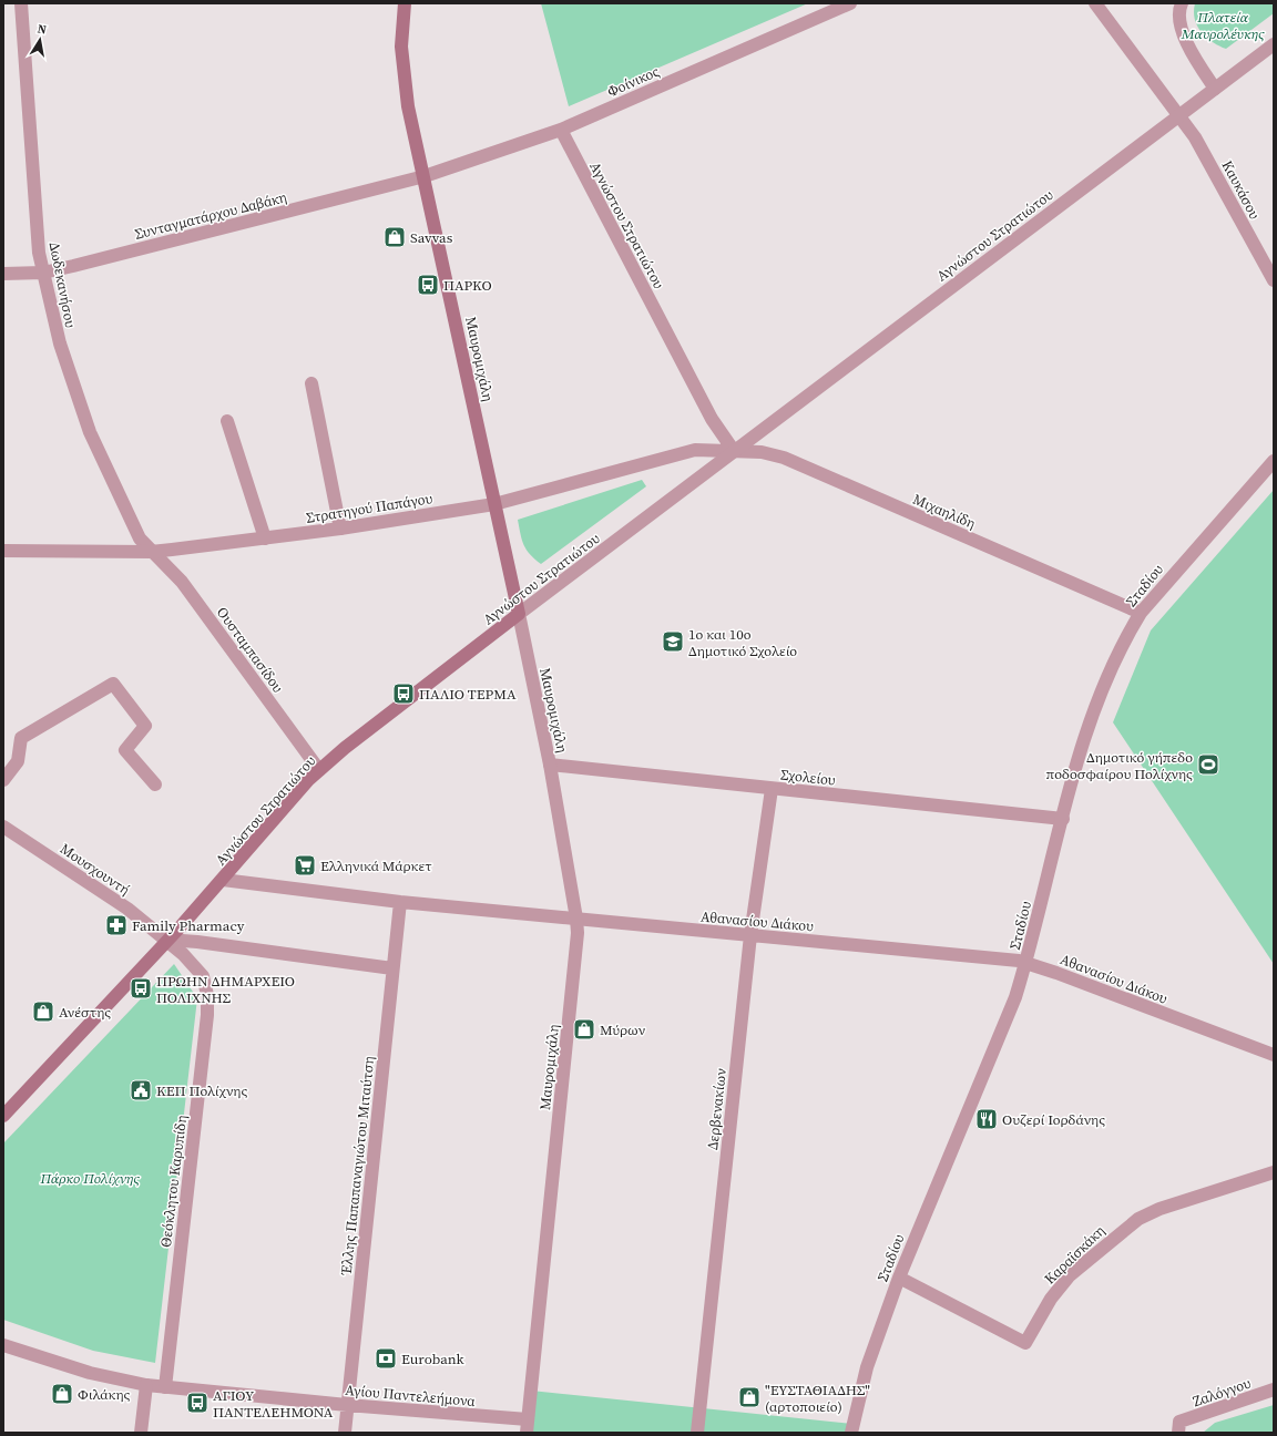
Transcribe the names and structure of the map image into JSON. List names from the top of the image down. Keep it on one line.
{"streets":{"main road":["Αγνώστου Στρατιώτου","Μαυρομιχάλη"],"street":["Φοίνικος","Καυκάσου","Συνταγματάρχου Δαβάκη","Δωδεκανήσου","Στρατηγού Παπάγου","Μιχαηλίδη","Σταδίου","Ουσταμπασίδου","Σχολείου","Μουσχουντή","Αθανασίου Διάκου","Δερβενακίων","Έλλης Παπαπαναγιώτου Μιταύτση","Θεόκλητου Καρυπίδη","Καραϊσκάκη","Ζαλόγγου","Αγίου Παντελεήμονα"]},"crossings":[["Φοίνικος","Συνταγματάρχου Δαβάκη"],["Φοίνικος","Αγνώστου Στρατιώτου"],["Φοίνικος","Μαυρομιχάλη"],["Καυκάσου","Αγνώστου Στρατιώτου"],["Συνταγματάρχου Δαβάκη","Δωδεκανήσου"],["Συνταγματάρχου Δαβάκη","Μαυρομιχάλη"],["Αγνώστου Στρατιώτου","Μαυρομιχάλη"],["Αγνώστου Στρατιώτου","Στρατηγού Παπάγου"],["Αγνώστου Στρατιώτου","Μιχαηλίδη"],["Αγνώστου Στρατιώτου","Ουσταμπασίδου"],["Αγνώστου Στρατιώτου","Μουσχουντή"],["Αγνώστου Στρατιώτου","Αθανασίου Διάκου"],["Αγνώστου Στρατιώτου","Θεόκλητου Καρυπίδη"],["Δωδεκανήσου","Στρατηγού Παπάγου"],["Δωδεκανήσου","Ουσταμπασίδου"],["Μαυρομιχάλη","Στρατηγού Παπάγου"],["Μαυρομιχάλη","Σχολείου"],["Μαυρομιχάλη","Αθανασίου Διάκου"],["Μαυρομιχάλη","Αγίου Παντελεήμονα"],["Στρατηγού Παπάγου","Μιχαηλίδη"],["Στρατηγού Παπάγου","Ουσταμπασίδου"],["Μιχαηλίδη","Σταδίου"],["Σταδίου","Σχολείου"],["Σταδίου","Αθανασίου Διάκου"],["Σταδίου","Καραϊσκάκη"],["Σχολείου","Δερβενακίων"],["Μουσχουντή","Θεόκλητου Καρυπίδη"],["Αθανασίου Διάκου","Δερβενακίων"],["Αθανασίου Διάκου","Έλλης Παπαπαναγιώτου Μιταύτση"],["Έλλης Παπαπαναγιώτου Μιταύτση","Αγίου Παντελεήμονα"],["Θεόκλητου Καρυπίδη","Αγίου Παντελεήμονα"]],"parks":["Πλατεία Μαυρολέυκης","Πάρκο Πολίχνης"],"places":{"shop":["Savvas","Ανέστης","Μύρων","Φιλάκης","\"ΕΥΣΤΑΘΙΑΔΗΣ\" (αρτοποιείο)"],"bus stop":["ΠΑΡΚΟ","ΠΑΛΙΟ ΤΕΡΜΑ","ΠΡΩΗΝ ΔΗΜΑΡΧΕΙΟ ΠΟΛΙΧΝΗΣ","ΑΓΙΟΥ ΠΑΝΤΕΛΕΗΜΟΝΑ"],"school or university":["1ο και 10ο Δημοτικό Σχολείο"],"sports":["Δημοτικό γήπεδο ποδοσφαίρου Πολίχνης"],"supermarket":["Ελληνικά Μάρκετ"],"pharmacy":["Family Pharmacy"],"public building":["ΚΕΠ Πολίχνης"],"restaurant":["Ουζερί Ιορδάνης"],"bank":["Eurobank"]},"north":"top"}
